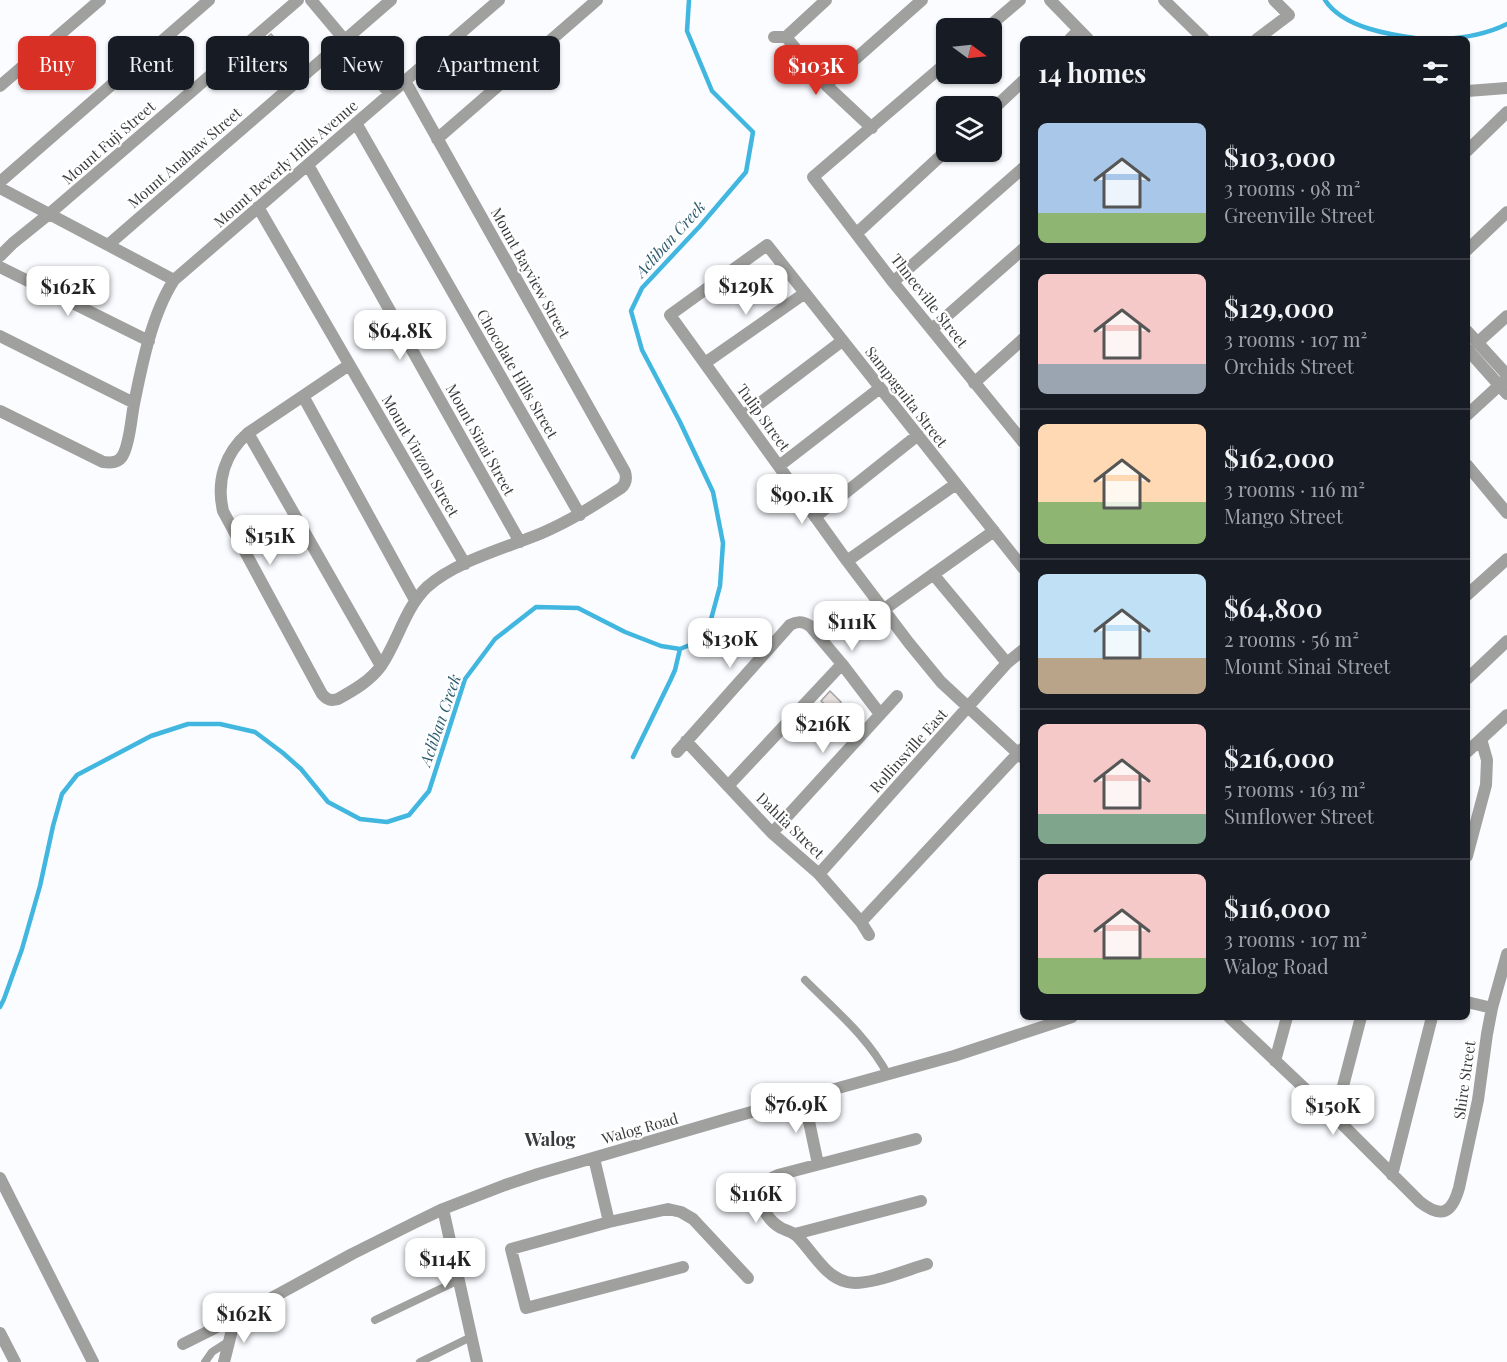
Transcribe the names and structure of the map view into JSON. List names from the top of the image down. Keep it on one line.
{"streets":{"street":["Mount Fuji Street","Mount Anahaw Street","Mount Beverly Hills Avenue","Mount Bayview Street","Thneeville Street","Chocolate Hills Street","Sampaguita Street","Tulip Street","Mount Sinai Street","Mount Vinzon Street","Rollinsville East","Dahlia Street","Shire Street","Walog Road"]},"crossings":[["Mount Beverly Hills Avenue","Mount Bayview Street"],["Mount Beverly Hills Avenue","Chocolate Hills Street"],["Mount Beverly Hills Avenue","Mount Sinai Street"],["Mount Beverly Hills Avenue","Mount Vinzon Street"],["Mount Bayview Street","Chocolate Hills Street"],["Sampaguita Street","Tulip Street"],["Tulip Street","Rollinsville East"],["Rollinsville East","Dahlia Street"]],"districts":["Walog"],"water":["Acliban Creek"],"north":"right","page":{"chip":["Buy","Rent","Filters","New","Apartment"],"heading":"14 homes","price":["$103K","$129K","$162K","$64.8K","$90.1K","$151K","$111K","$130K","$216K","$76.9K","$150K","$116K","$114K","$162K"],"list":[{"name":"$103,000","note":"3 rooms · 98 m² · Greenville Street"},{"name":"$129,000","note":"3 rooms · 107 m² · Orchids Street"},{"name":"$162,000","note":"3 rooms · 116 m² · Mango Street"},{"name":"$64,800","note":"2 rooms · 56 m² · Mount Sinai Street"},{"name":"$216,000","note":"5 rooms · 163 m² · Sunflower Street"},{"name":"$116,000","note":"3 rooms · 107 m² · Walog Road"}]}}
